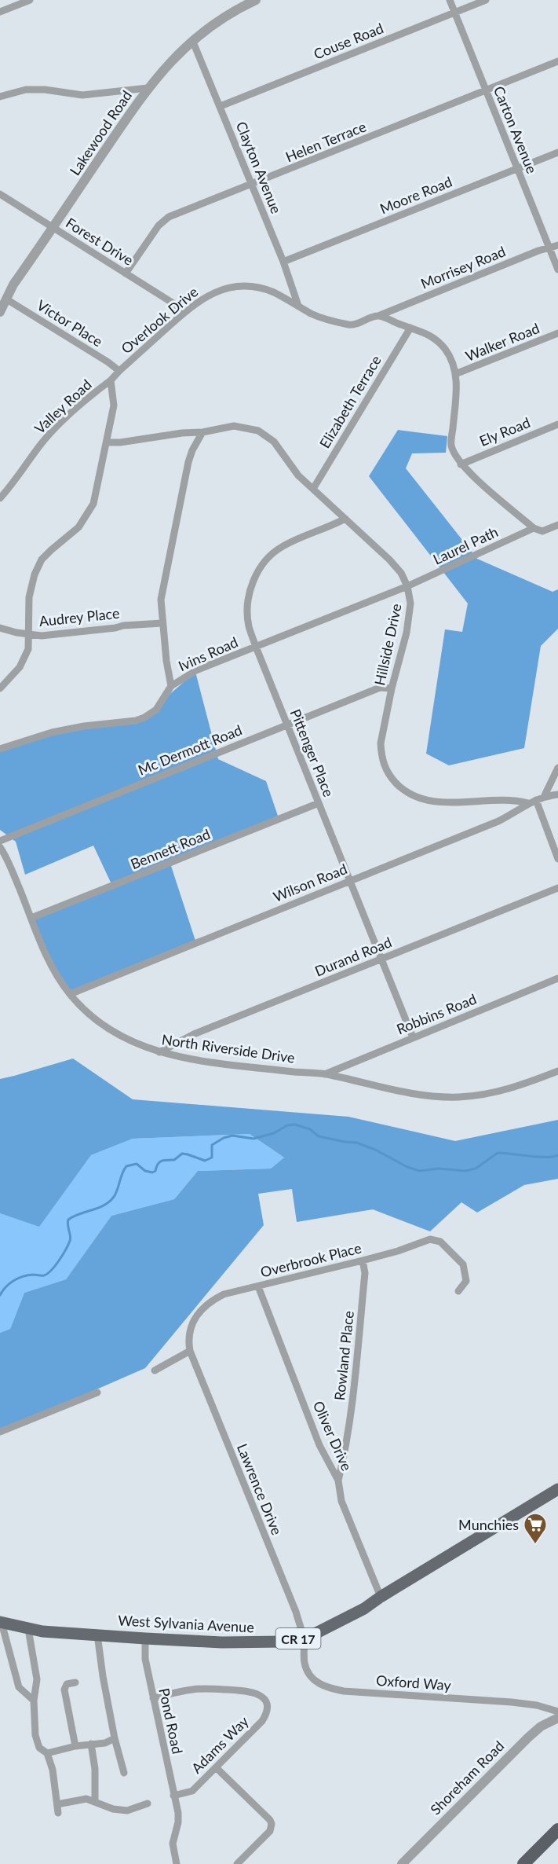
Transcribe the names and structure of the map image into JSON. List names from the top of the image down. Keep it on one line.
{"streets":{"main road":["West Sylvania Avenue","CR 17"],"street":["Couse Road","Carton Avenue","Lakewood Road","Helen Terrace","Clayton Avenue","Moore Road","Forest Drive","Morrisey Road","Overlook Drive","Victor Place","Walker Road","Elizabeth Terrace","Valley Road","Ely Road","Laurel Path","Audrey Place","Hillside Drive","Ivins Road","Mc Dermott Road","Pittenger Place","Bennett Road","Wilson Road","Durand Road","Robbins Road","North Riverside Drive","Overbrook Place","Rowland Place","Oliver Drive","Lawrence Drive","Oxford Way","Pond Road","Adams Way","Shoreham Road"]},"crossings":[["Couse Road","Carton Avenue"],["Couse Road","Clayton Avenue"],["Carton Avenue","Helen Terrace"],["Carton Avenue","Moore Road"],["Carton Avenue","Morrisey Road"],["Lakewood Road","Clayton Avenue"],["Lakewood Road","Forest Drive"],["Lakewood Road","Victor Place"],["Helen Terrace","Clayton Avenue"],["Helen Terrace","Forest Drive"],["Clayton Avenue","Moore Road"],["Clayton Avenue","Overlook Drive"],["Forest Drive","Overlook Drive"],["Morrisey Road","Overlook Drive"],["Overlook Drive","Victor Place"],["Overlook Drive","Valley Road"],["Elizabeth Terrace","Hillside Drive"],["Laurel Path","Hillside Drive"],["Laurel Path","Ivins Road"],["Hillside Drive","Ivins Road"],["Hillside Drive","Mc Dermott Road"],["Hillside Drive","Pittenger Place"],["Hillside Drive","Wilson Road"],["Ivins Road","Pittenger Place"],["Mc Dermott Road","Pittenger Place"],["Pittenger Place","Bennett Road"],["Pittenger Place","Wilson Road"],["Pittenger Place","Durand Road"],["Pittenger Place","Robbins Road"],["Bennett Road","North Riverside Drive"],["Wilson Road","North Riverside Drive"],["Durand Road","North Riverside Drive"],["Robbins Road","North Riverside Drive"],["Overbrook Place","Rowland Place"],["Overbrook Place","Oliver Drive"],["Overbrook Place","Lawrence Drive"],["Rowland Place","Oliver Drive"],["Oliver Drive","West Sylvania Avenue"],["Lawrence Drive","West Sylvania Avenue"],["Lawrence Drive","Oxford Way"],["West Sylvania Avenue","Oxford Way"],["West Sylvania Avenue","Pond Road"],["Pond Road","Adams Way"]],"places":{"supermarket":["Munchies"]}}
